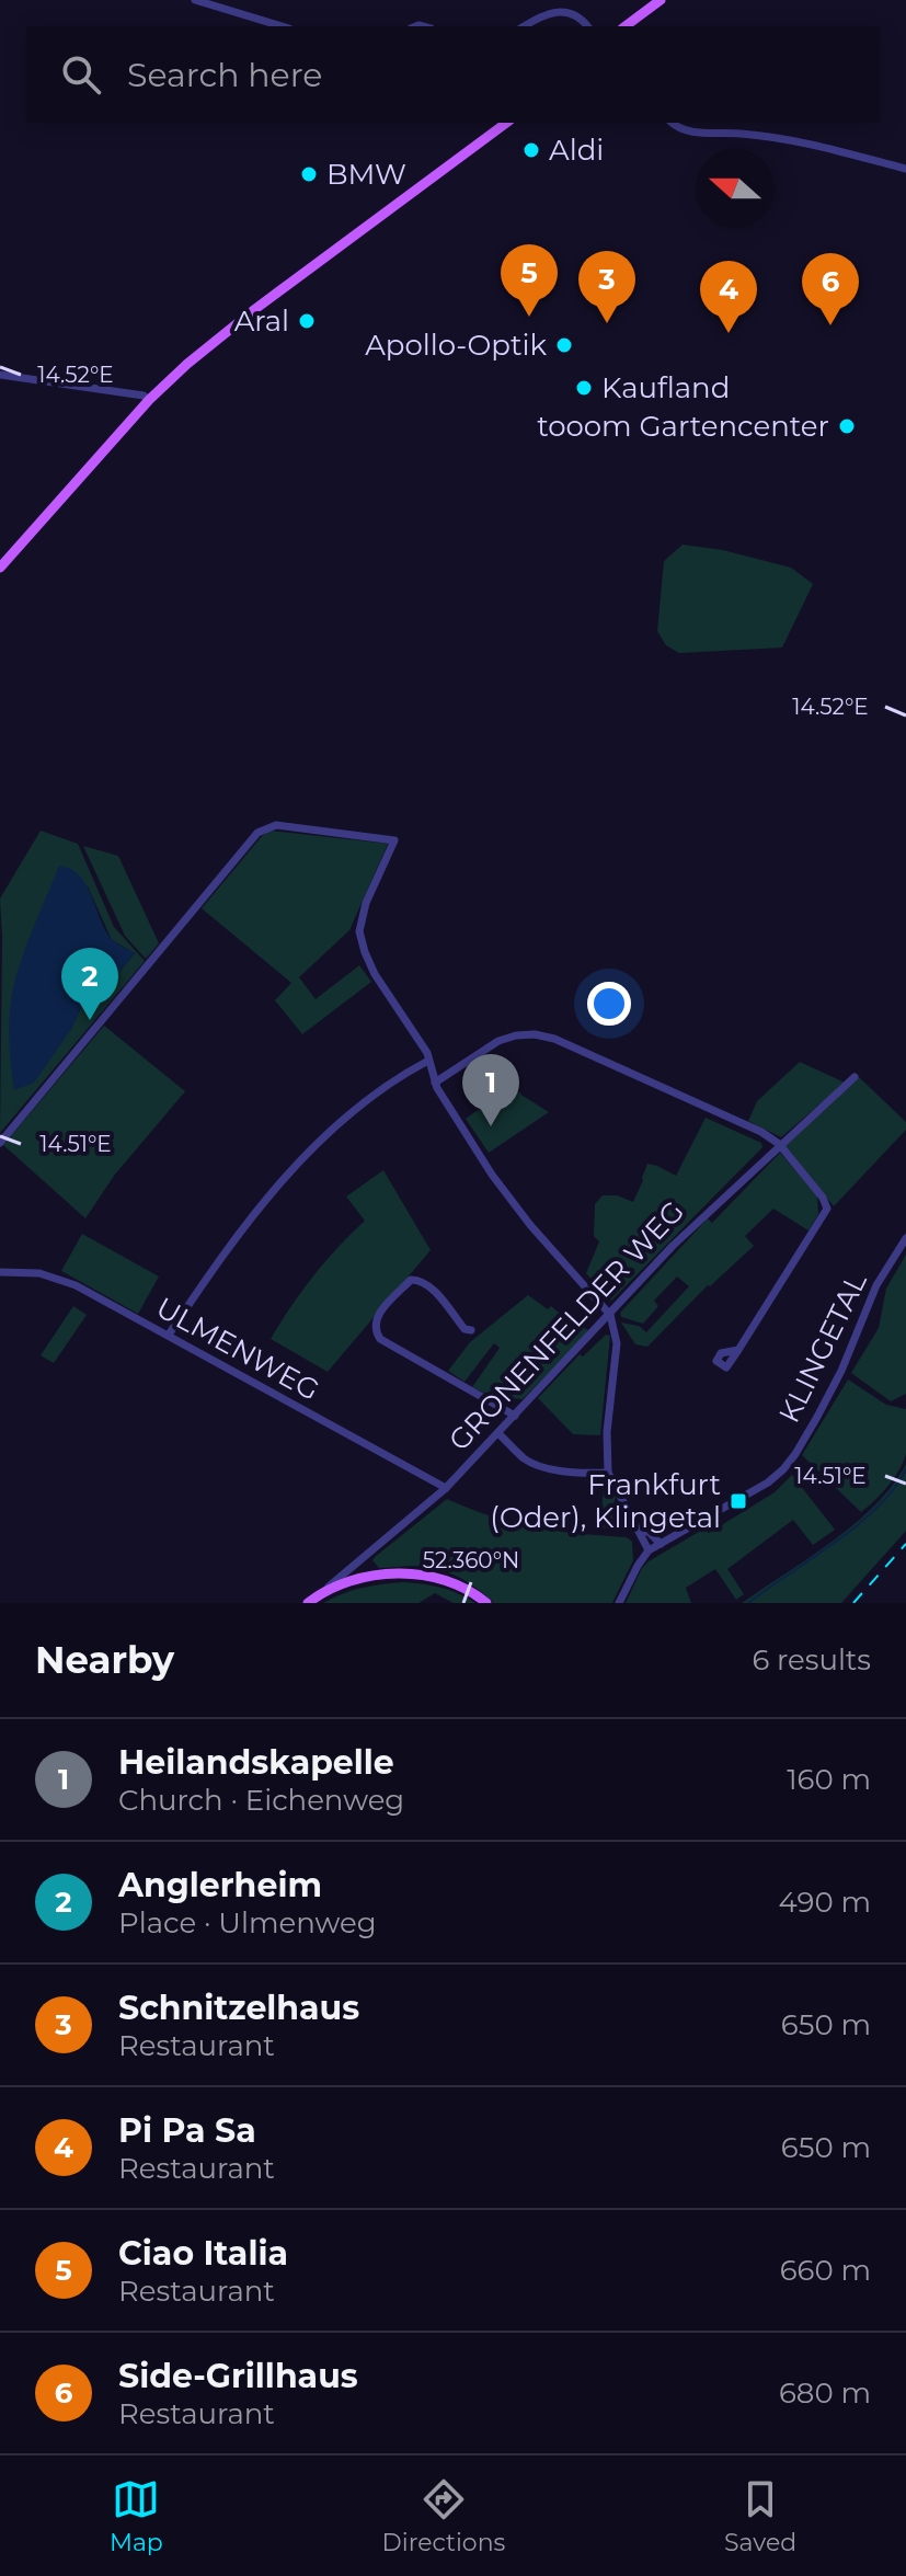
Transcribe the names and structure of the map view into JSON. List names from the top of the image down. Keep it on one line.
{"streets":{"street":["GRONENFELDER WEG","KLINGETAL","ULMENWEG"]},"crossings":[["GRONENFELDER WEG","ULMENWEG"]],"places":{"other":["Aldi","BMW","Aral","Apollo-Optik","Kaufland","tooom Gartencenter"],"transit":["Frankfurt (Oder), Klingetal"]},"north":"left","page":{"search":"Search here","pins":["5","3","6","4","2","1"],"heading":["Nearby","6 results"],"list":[{"mark":"1","name":"Heilandskapelle","note":"Church · Eichenweg","value":"160 m"},{"mark":"2","name":"Anglerheim","note":"Place · Ulmenweg","value":"490 m"},{"mark":"3","name":"Schnitzelhaus","note":"Restaurant","value":"650 m"},{"mark":"4","name":"Pi Pa Sa","note":"Restaurant","value":"650 m"},{"mark":"5","name":"Ciao Italia","note":"Restaurant","value":"660 m"},{"mark":"6","name":"Side-Grillhaus","note":"Restaurant","value":"680 m"}],"nav":["Map","Directions","Saved"]},"coordinates":["14.52°E","14.51°E","52.360°N"]}
